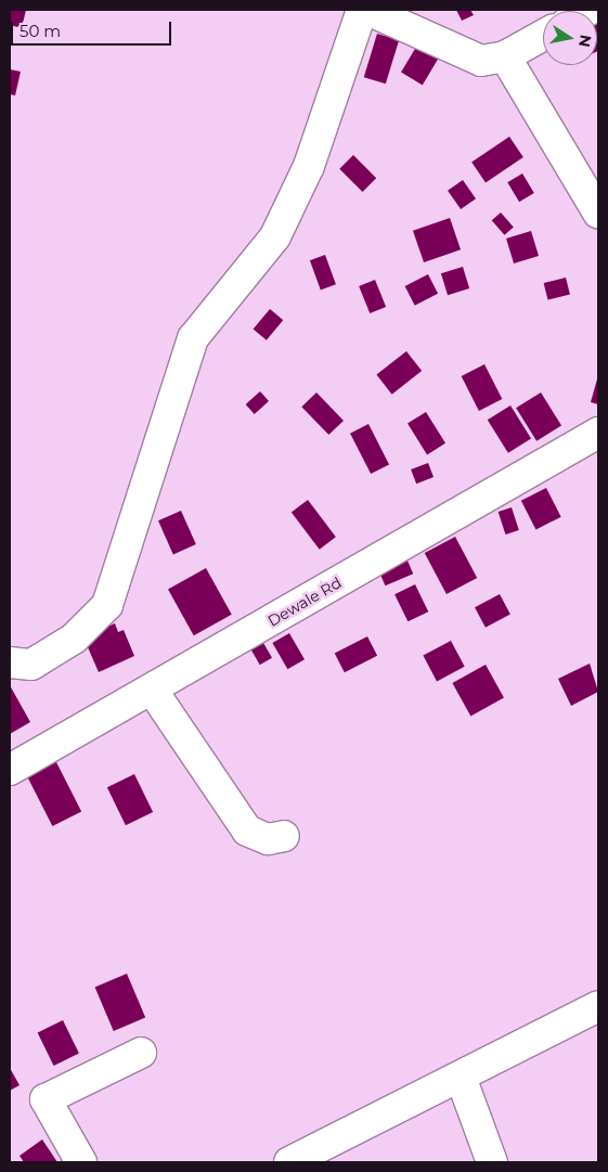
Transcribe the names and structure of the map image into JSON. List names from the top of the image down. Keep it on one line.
{"streets":{"street":["Dewale Rd"]},"scale_bar":"50 m","north":"right"}
